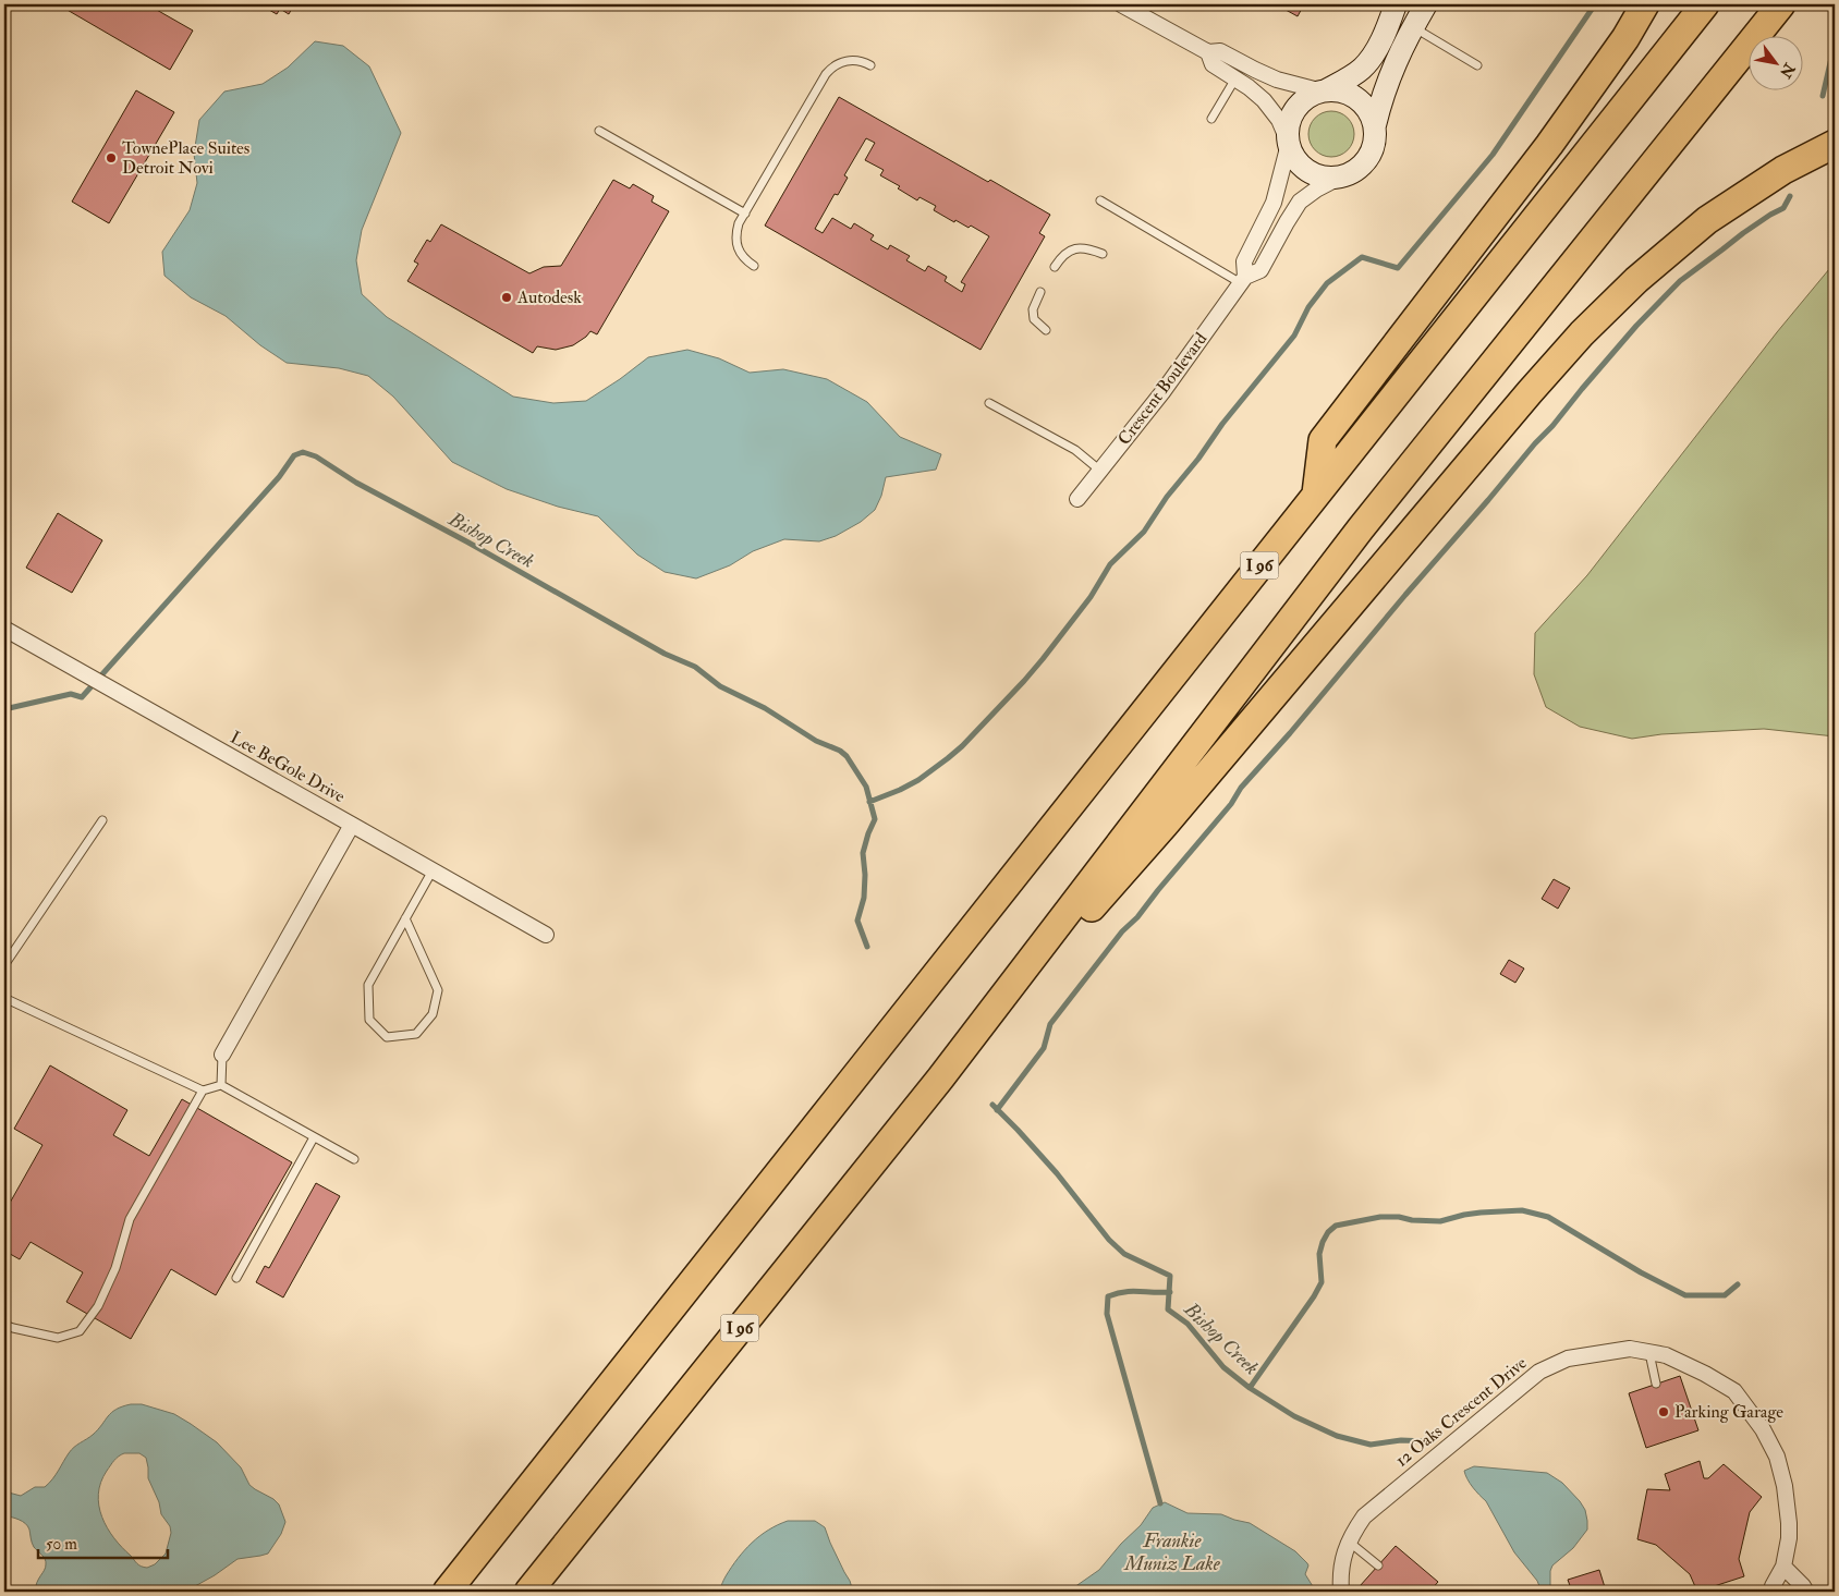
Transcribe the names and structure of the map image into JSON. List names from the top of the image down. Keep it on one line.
{"streets":{"highway":["I 96"],"street":["Crescent Boulevard","Lee BeGole Drive","12 Oaks Crescent Drive"]},"water":["Bishop Creek","Frankie Muniz Lake"],"places":["TownePlace Suites Detroit Novi","Autodesk","Parking Garage"],"scale_bar":"50 m","north":"bottom right"}
